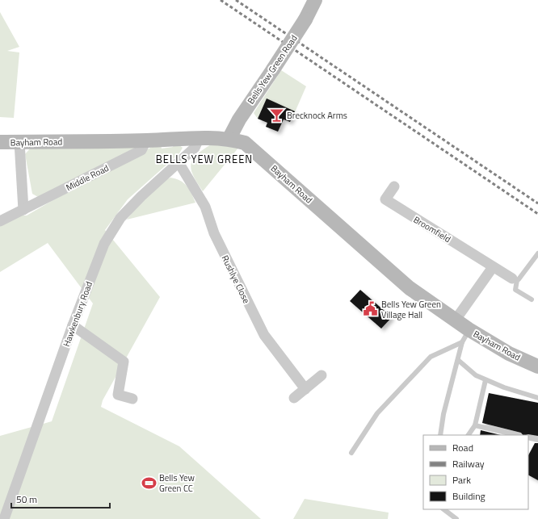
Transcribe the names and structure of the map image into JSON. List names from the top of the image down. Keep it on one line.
{"streets":{"main road":["Bells Yew Green Road","Bayham Road"],"street":["Middle Road","Broomfield","Rushlye Close","Hawkenbury Road"]},"crossings":[["Bells Yew Green Road","Bayham Road"],["Bayham Road","Middle Road"],["Bayham Road","Hawkenbury Road"],["Rushlye Close","Hawkenbury Road"]],"districts":["BELLS YEW GREEN"],"places":{"bar":["Brecknock Arms"],"public building":["Bells Yew Green Village Hall"],"sports":["Bells Yew Green CC"]},"legend":["Road","Railway","Park","Building"],"scale_bar":"50 m"}
